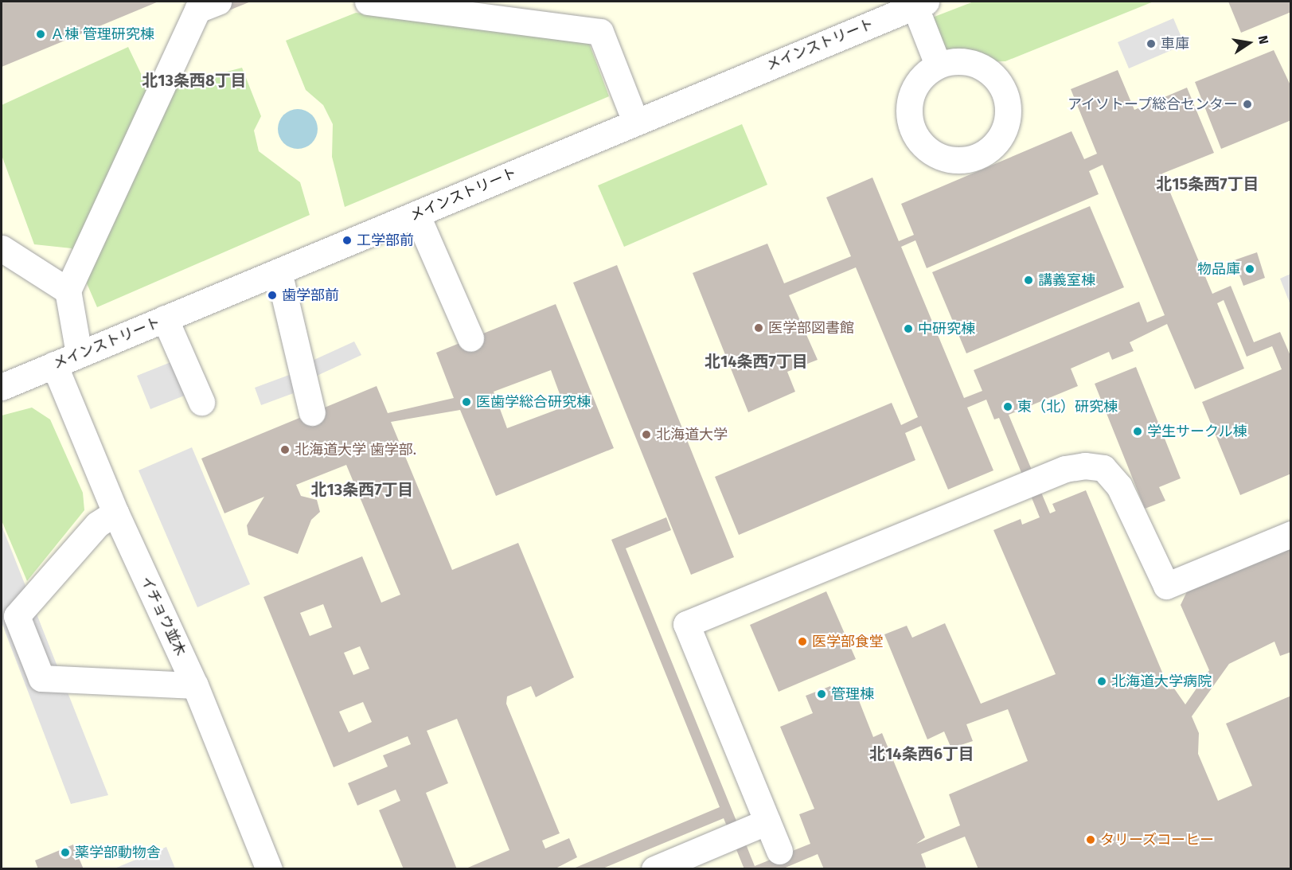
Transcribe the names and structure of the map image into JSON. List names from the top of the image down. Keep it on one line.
{"streets":{"lane":["メインストリート","イチョウ並木"]},"crossings":[["メインストリート","イチョウ並木"]],"districts":["北13条西8丁目","北15条西7丁目","北14条西7丁目","北13条西7丁目","北14条西6丁目"],"places":["Ａ棟 管理研究棟","車庫","アイソトープ総合センター","工学部前","物品庫","講義室棟","歯学部前","医学部図書館","中研究棟","医歯学総合研究棟","東（北）研究棟","学生サークル棟","北海道大学","北海道大学 歯学部.","医学部食堂","北海道大学病院","管理棟","タリーズコーヒー","薬学部動物舎"],"north":"right"}
